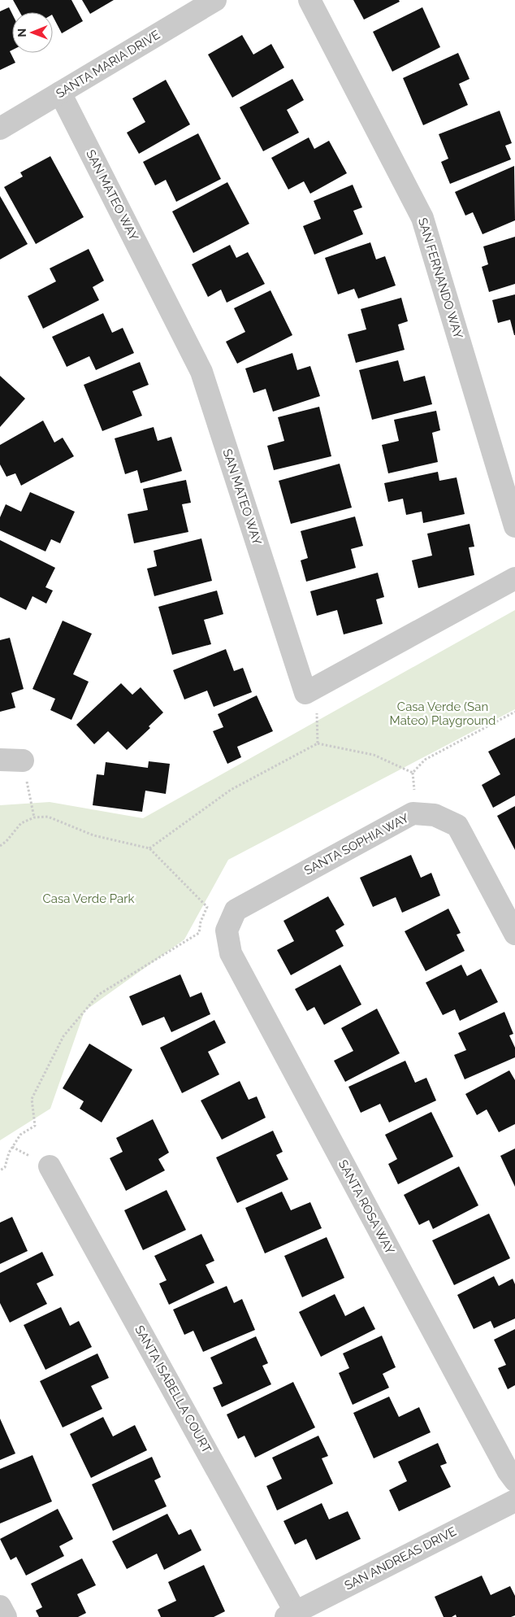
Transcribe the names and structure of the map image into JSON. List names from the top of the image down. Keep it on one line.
{"streets":{"street":["SANTA MARIA DRIVE","SAN MATEO WAY","SAN FERNANDO WAY","SANTA SOPHIA WAY","SANTA ROSA WAY","SANTA ISABELLA COURT","SAN ANDREAS DRIVE"]},"crossings":[["SANTA MARIA DRIVE","SAN MATEO WAY"],["SANTA SOPHIA WAY","SANTA ROSA WAY"],["SANTA ISABELLA COURT","SAN ANDREAS DRIVE"]],"parks":["Casa Verde (San Mateo) Playground","Casa Verde Park"],"north":"left"}
